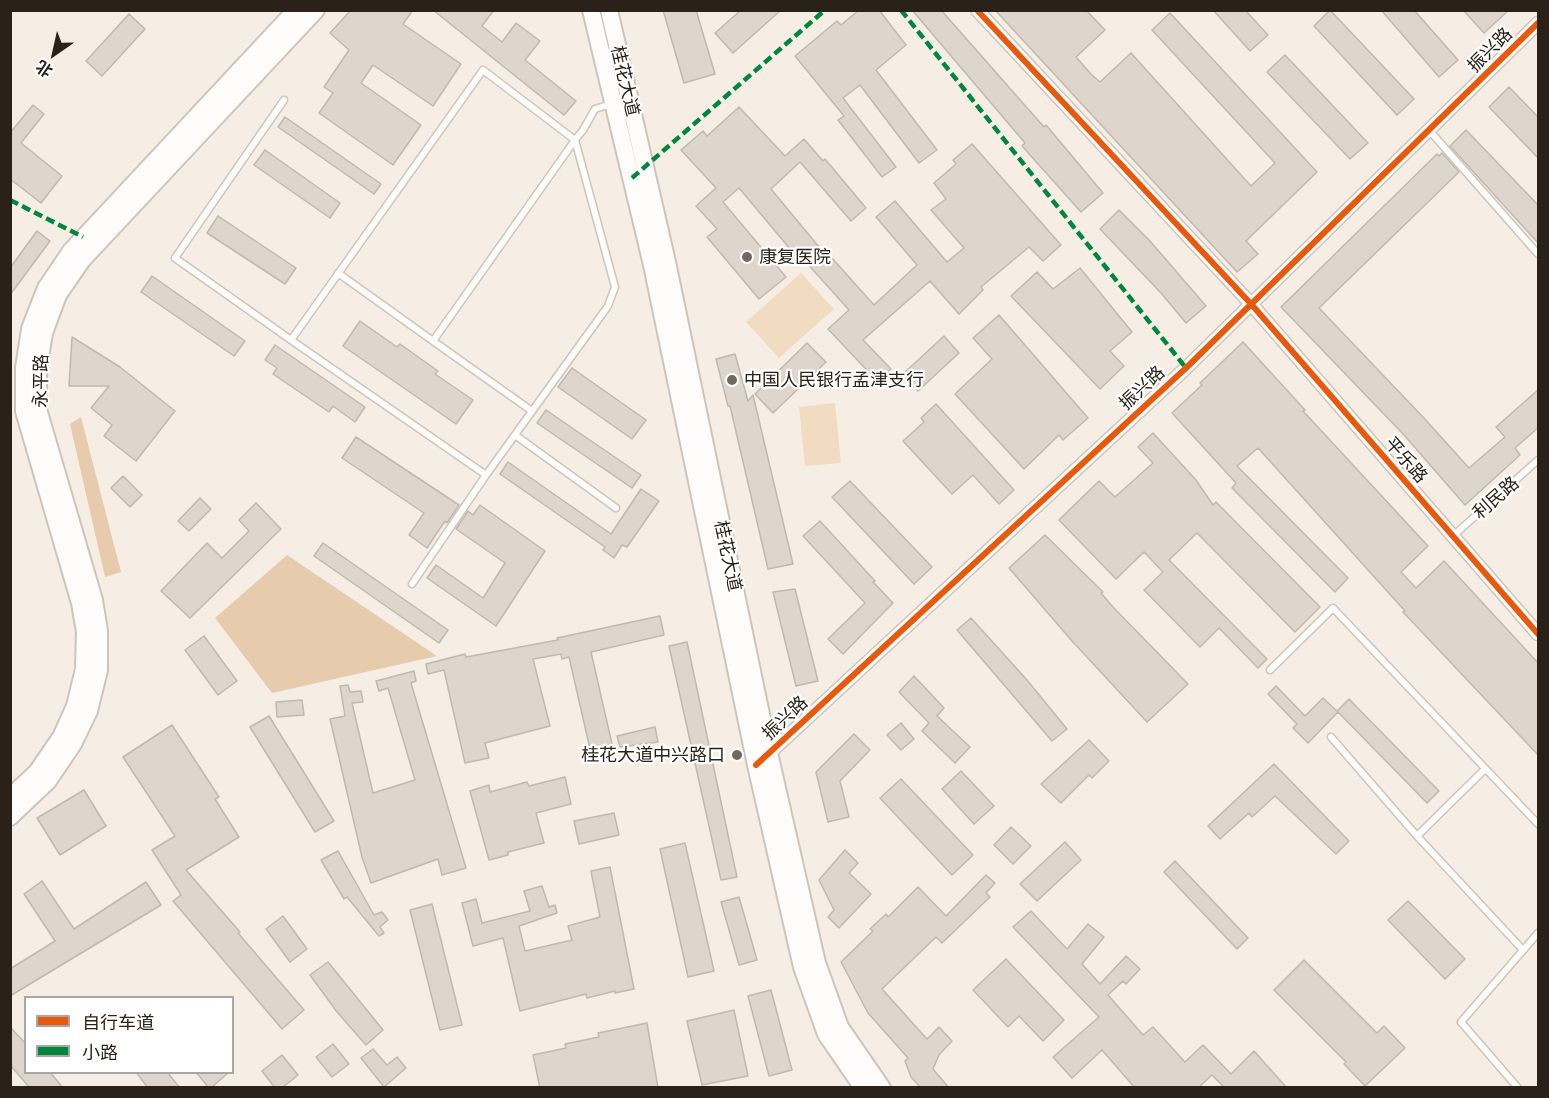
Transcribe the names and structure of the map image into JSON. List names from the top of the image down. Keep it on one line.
{"streets":{"main road":["桂花大道","永平路"],"street":["振兴路","平乐路"],"lane":["利民路"]},"crossings":[["振兴路","桂花大道"],["振兴路","平乐路"],["平乐路","利民路"]],"places":["康复医院","中国人民银行孟津支行","桂花大道中兴路口"],"legend":["自行车道","小路"],"north":"bottom left"}
